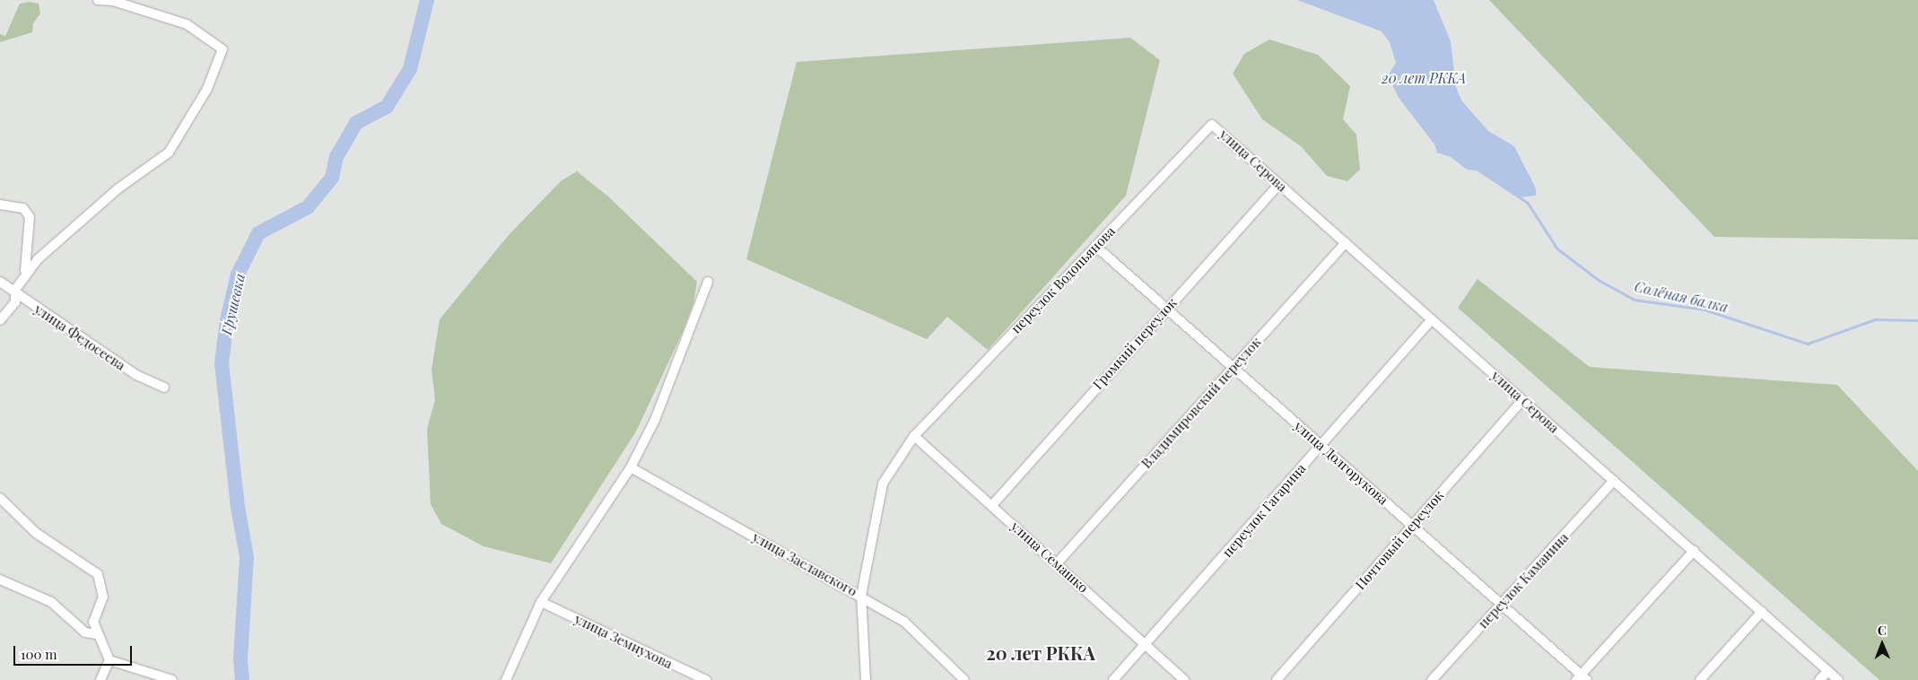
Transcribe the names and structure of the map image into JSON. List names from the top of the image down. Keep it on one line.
{"streets":{"street":["улица Серова","переулок Водопьянова","улица Федосеева","Громкий переулок","Владимировский переулок","улица Долгорукова","переулок Гагарина","Почтовый переулок","улица Семашко","улица Заславского","переулок Каманина","улица Земнухова"]},"crossings":[["улица Серова","переулок Водопьянова"],["улица Серова","Громкий переулок"],["улица Серова","Владимировский переулок"],["улица Серова","переулок Гагарина"],["улица Серова","Почтовый переулок"],["улица Серова","переулок Каманина"],["переулок Водопьянова","улица Долгорукова"],["переулок Водопьянова","улица Семашко"],["переулок Водопьянова","улица Заславского"],["Громкий переулок","улица Долгорукова"],["Громкий переулок","улица Семашко"],["Владимировский переулок","улица Долгорукова"],["Владимировский переулок","улица Семашко"],["улица Долгорукова","переулок Гагарина"],["улица Долгорукова","Почтовый переулок"],["улица Долгорукова","переулок Каманина"],["переулок Гагарина","улица Семашко"]],"districts":["20 лет РККА"],"water":["20 лет РККА","Солёная балка","Грушевка"],"scale_bar":"100 m","north":"top"}
